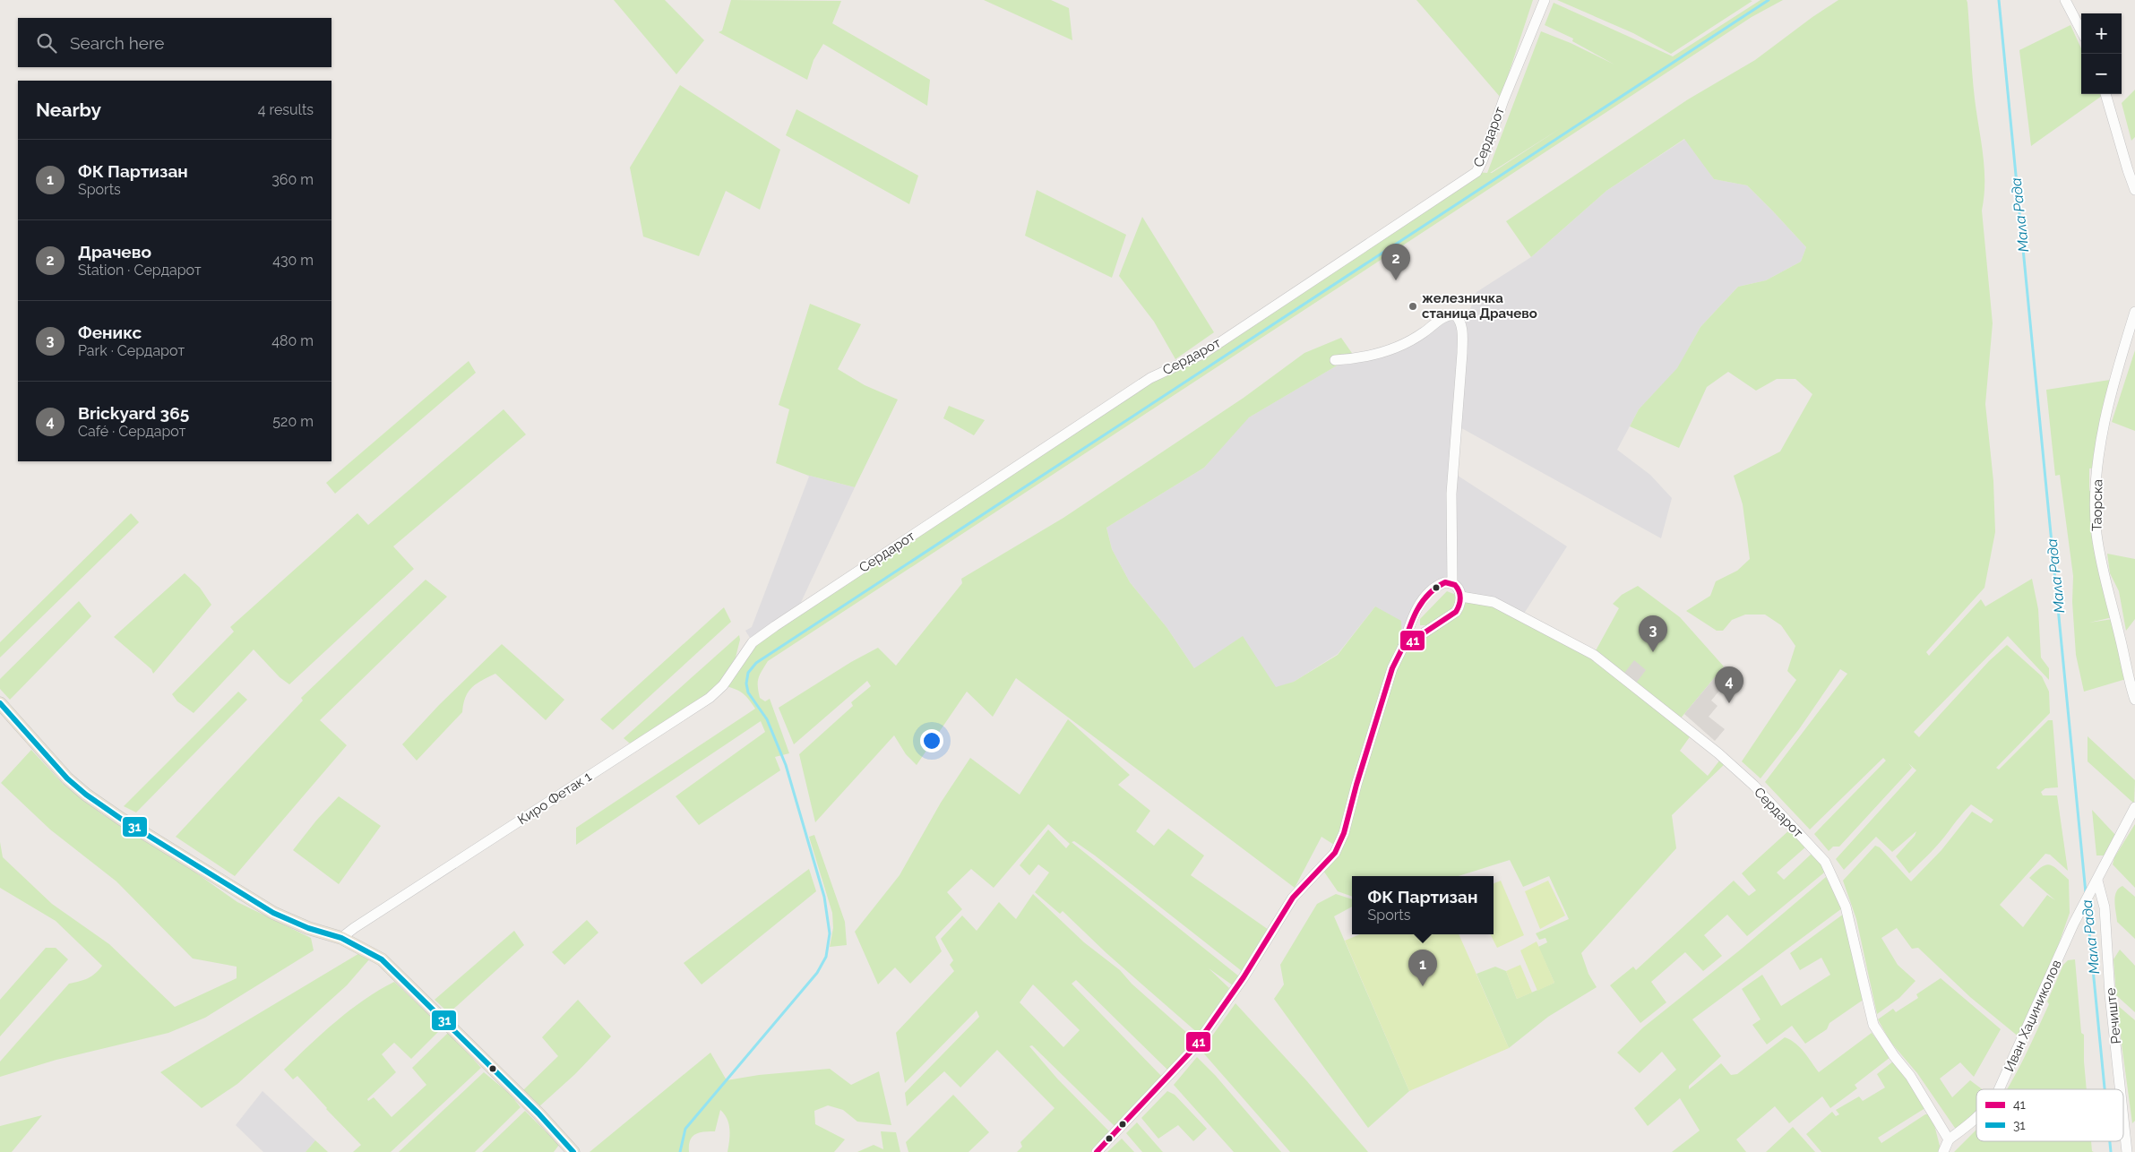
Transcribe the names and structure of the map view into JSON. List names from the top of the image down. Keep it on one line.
{"streets":{"street":["Сердарот","Таорска","Киро Фетак 1","Иван Хаџиниколов","Речиште"]},"crossings":[["Сердарот","Киро Фетак 1"],["Сердарот","Иван Хаџиниколов"],["Иван Хаџиниколов","Речиште"]],"water":["Мала Рада"],"places":["железничка станица Драчево"],"lines":["transit line 41","transit line 31"],"legend":["41","31"],"page":{"map_buttons":["+","−"],"search":"Search here","heading":["Nearby","4 results"],"list":[{"mark":"1","name":"ФК Партизан","note":"Sports","value":"360 m"},{"mark":"2","name":"Драчево","note":"Station · Сердарот","value":"430 m"},{"mark":"3","name":"Феникс","note":"Park · Сердарот","value":"480 m"},{"mark":"4","name":"Brickyard 365","note":"Café · Сердарот","value":"520 m"}],"pins":["2","3","4","1"],"popup":["ФК Партизан","Sports"]}}
